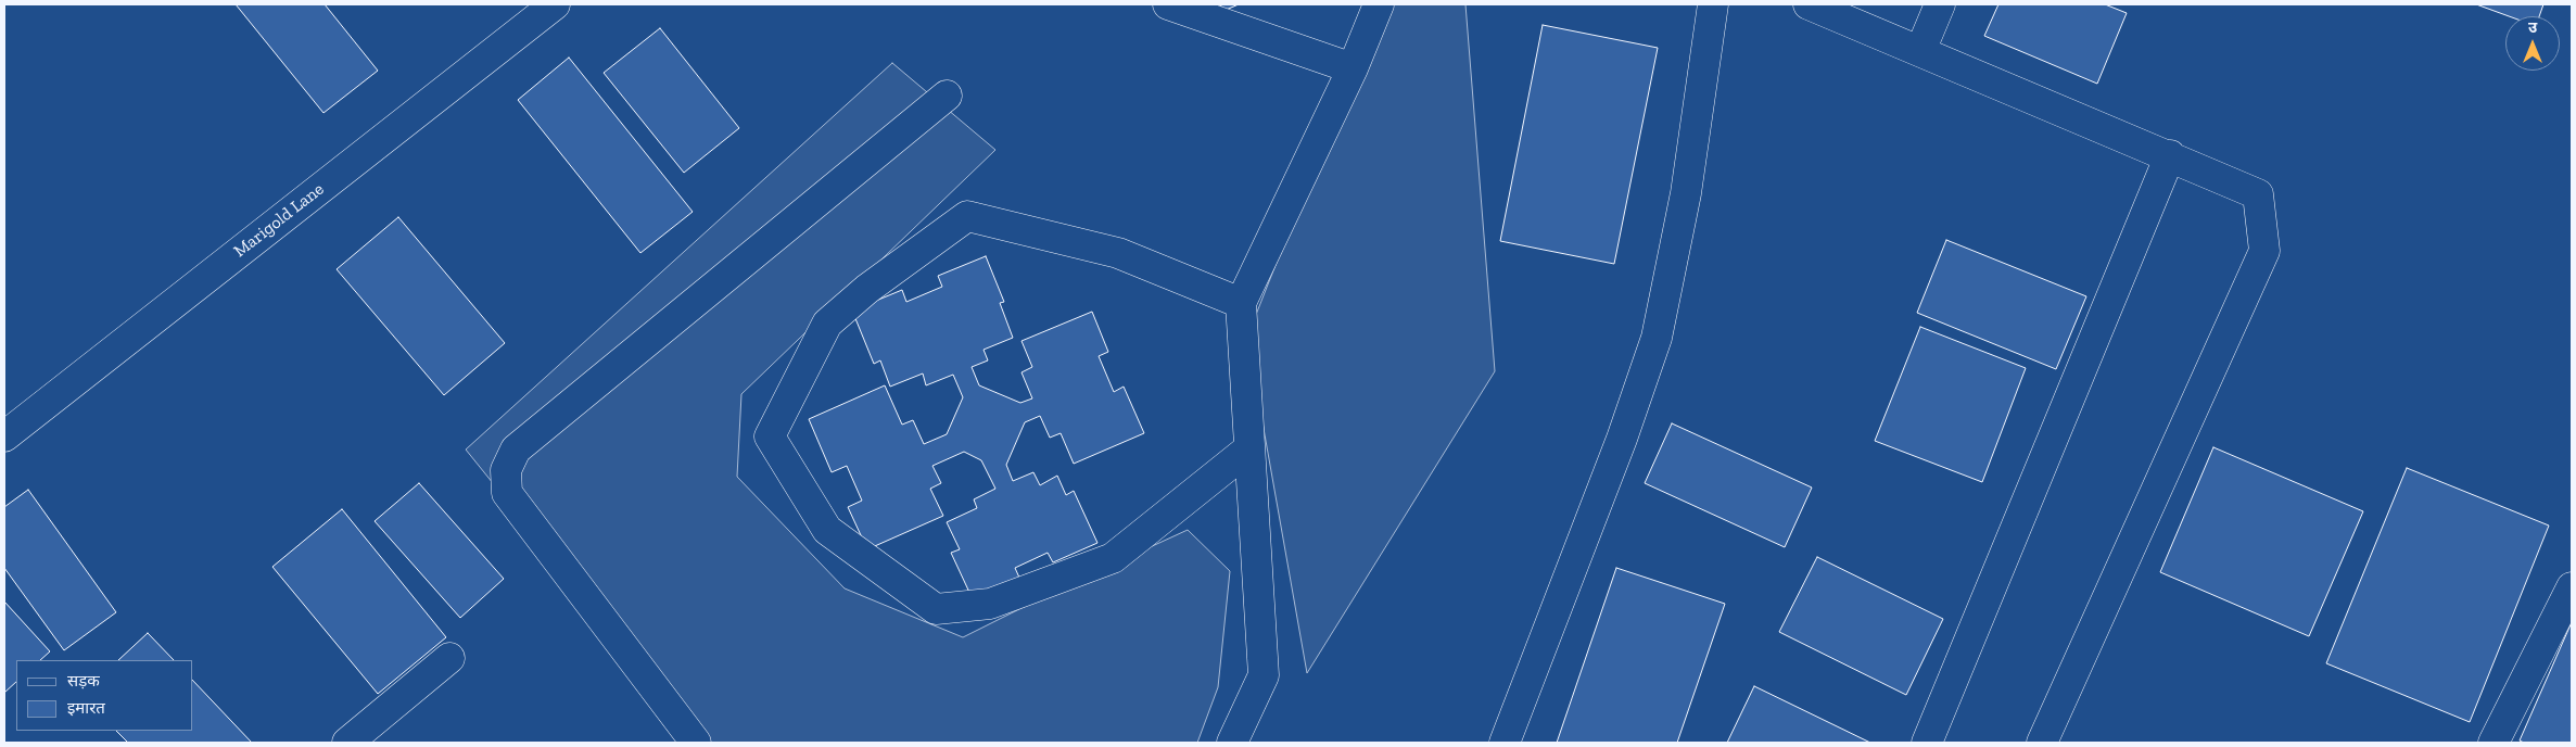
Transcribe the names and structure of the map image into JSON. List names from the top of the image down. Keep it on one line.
{"streets":{"street":["Marigold Lane"]},"legend":["सड़क","इमारत"],"north":"top"}
